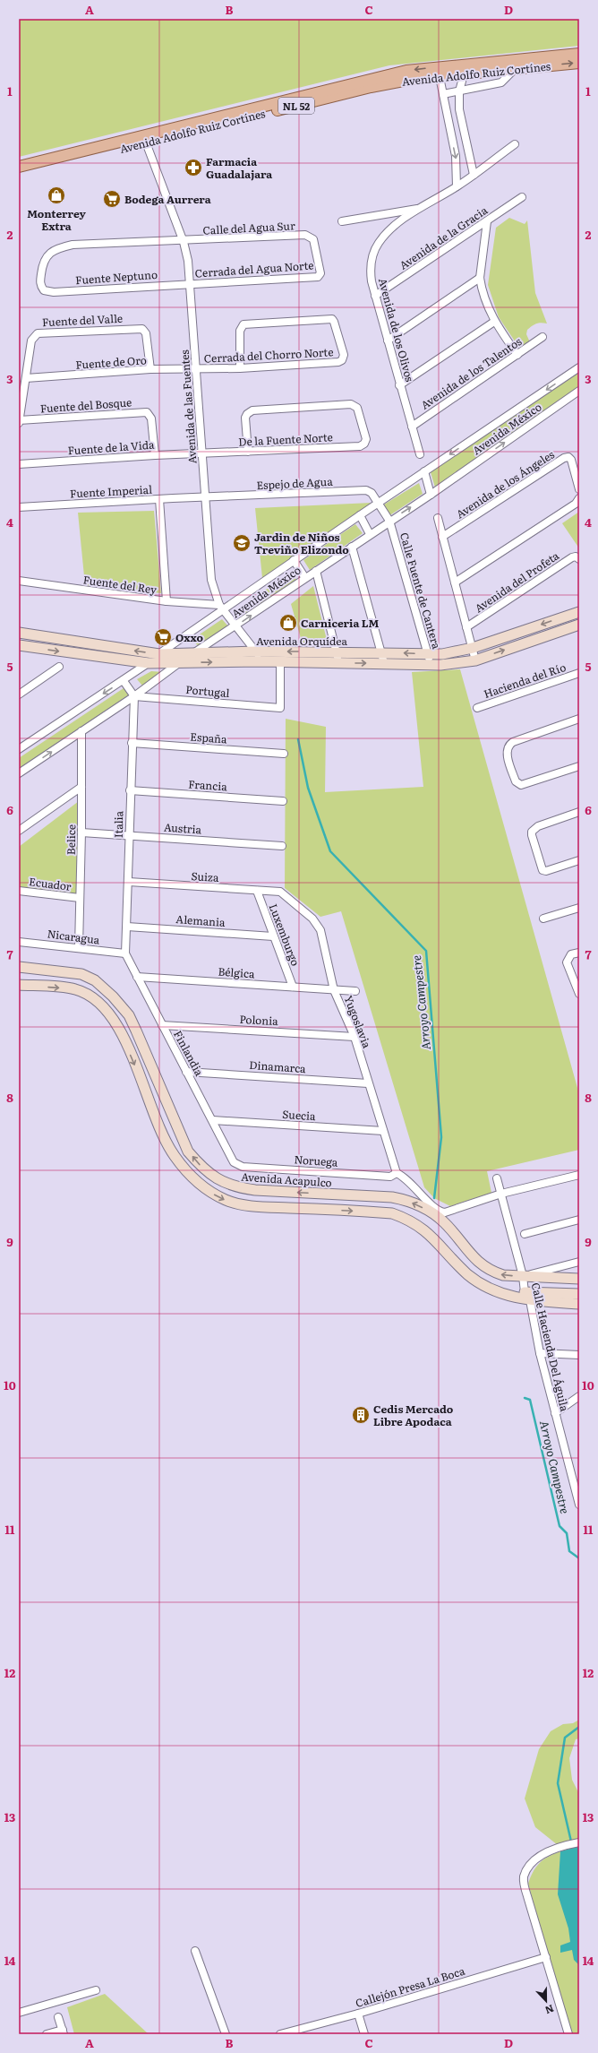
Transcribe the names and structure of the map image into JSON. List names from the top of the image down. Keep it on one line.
{"streets":{"main road":["Avenida Adolfo Ruiz Cortínes","NL 52"],"street":["Calle del Agua Sur","Avenida de la Gracia","Cerrada del Agua Norte","Fuente Neptuno","Fuente del Valle","Avenida de los Olivos","Cerrada del Chorro Norte","Fuente de Oro","Avenida de los Talentos","Fuente del Bosque","Avenida de las Fuentes","Avenida México","De la Fuente Norte","Fuente de la Vida","Espejo de Agua","Avenida de los Ángeles","Fuente Imperial","Avenida del Profeta","Fuente del Rey","Calle Fuente de Cantera","Avenida Orquídea","Hacienda del Río","Portugal","España","Francia","Italia","Austria","Belice","Suiza","Ecuador","Alemania","Luxemburgo","Nicaragua","Bélgica","Polonia","Yugoslavia","Finlandia","Dinamarca","Suecia","Noruega","Avenida Acapulco","Calle Hacienda Del Águila","Callejón Presa La Boca"]},"crossings":[["Avenida Adolfo Ruiz Cortínes","Avenida de las Fuentes"],["Calle del Agua Sur","Cerrada del Agua Norte"],["Calle del Agua Sur","Fuente Neptuno"],["Calle del Agua Sur","Avenida de las Fuentes"],["Avenida de la Gracia","Avenida de los Olivos"],["Cerrada del Agua Norte","Fuente Neptuno"],["Cerrada del Agua Norte","Avenida de las Fuentes"],["Fuente Neptuno","Avenida de las Fuentes"],["Fuente del Valle","Fuente de Oro"],["Avenida de los Olivos","Avenida de los Talentos"],["Cerrada del Chorro Norte","Fuente de Oro"],["Cerrada del Chorro Norte","Avenida de las Fuentes"],["Fuente de Oro","Avenida de las Fuentes"],["Fuente del Bosque","Fuente de la Vida"],["Avenida de las Fuentes","Avenida México"],["Avenida de las Fuentes","De la Fuente Norte"],["Avenida de las Fuentes","Fuente de la Vida"],["Avenida de las Fuentes","Espejo de Agua"],["Avenida de las Fuentes","Fuente Imperial"],["Avenida de las Fuentes","Fuente del Rey"],["Avenida de las Fuentes","Avenida Orquídea"],["Avenida México","Espejo de Agua"],["Avenida México","Fuente del Rey"],["Avenida México","Calle Fuente de Cantera"],["Avenida México","Avenida Orquídea"],["Avenida México","Portugal"],["Avenida México","Italia"],["Avenida México","Belice"],["De la Fuente Norte","Fuente de la Vida"],["Espejo de Agua","Fuente Imperial"],["Espejo de Agua","Calle Fuente de Cantera"],["Calle Fuente de Cantera","Avenida Orquídea"],["Avenida Orquídea","Portugal"],["Portugal","Italia"],["España","Italia"],["Francia","Italia"],["Italia","Austria"],["Italia","Suiza"],["Italia","Alemania"],["Italia","Nicaragua"],["Italia","Finlandia"],["Austria","Belice"],["Belice","Ecuador"],["Belice","Nicaragua"],["Suiza","Luxemburgo"],["Suiza","Yugoslavia"],["Alemania","Luxemburgo"],["Luxemburgo","Bélgica"],["Nicaragua","Finlandia"],["Bélgica","Yugoslavia"],["Bélgica","Finlandia"],["Polonia","Yugoslavia"],["Polonia","Finlandia"],["Yugoslavia","Dinamarca"],["Yugoslavia","Suecia"],["Yugoslavia","Noruega"],["Finlandia","Dinamarca"],["Finlandia","Suecia"],["Finlandia","Noruega"],["Avenida Acapulco","Calle Hacienda Del Águila"]],"water":["Arroyo Campestre"],"places":{"pharmacy":["Farmacia Guadalajara"],"shop":["Monterrey Extra","Carniceria LM"],"supermarket":["Bodega Aurrera","Oxxo"],"school or university":["Jardin de Niños Treviño Elizondo"],"building":["Cedis Mercado Libre Apodaca"]},"north":"bottom","grid":{"columns":["A","B","C","D"],"rows":["1","2","3","4","5","6","7","8","9","10","11","12","13","14"]}}
